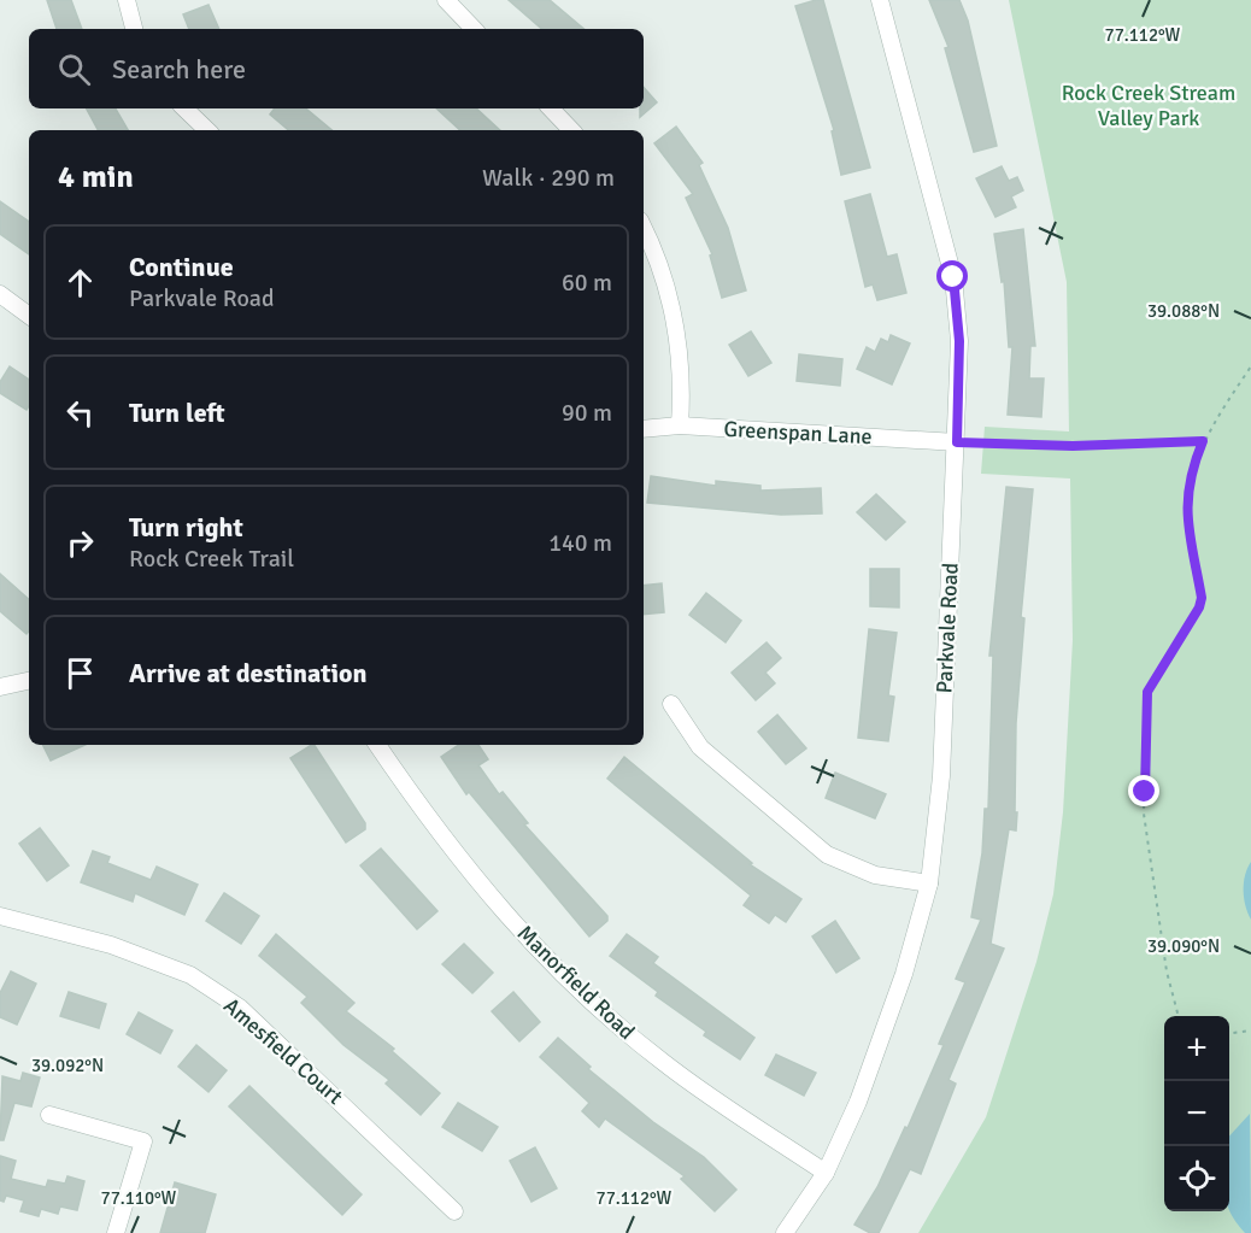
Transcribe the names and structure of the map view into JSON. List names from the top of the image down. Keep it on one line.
{"streets":{"street":["Greenspan Lane","Parkvale Road","Manorfield Road","Amesfield Court"]},"crossings":[["Greenspan Lane","Parkvale Road"],["Parkvale Road","Manorfield Road"]],"parks":["Rock Creek Stream Valley Park"],"page":{"search":"Search here","heading":["4 min","Walk · 290 m"],"list":[["Continue","Parkvale Road","60 m"],["Turn left","90 m"],["Turn right","Rock Creek Trail","140 m"],"Arrive at destination"],"map_buttons":["+","−"]},"coordinates":["77.112°W","39.088°N","39.090°N","39.092°N","77.110°W"]}
